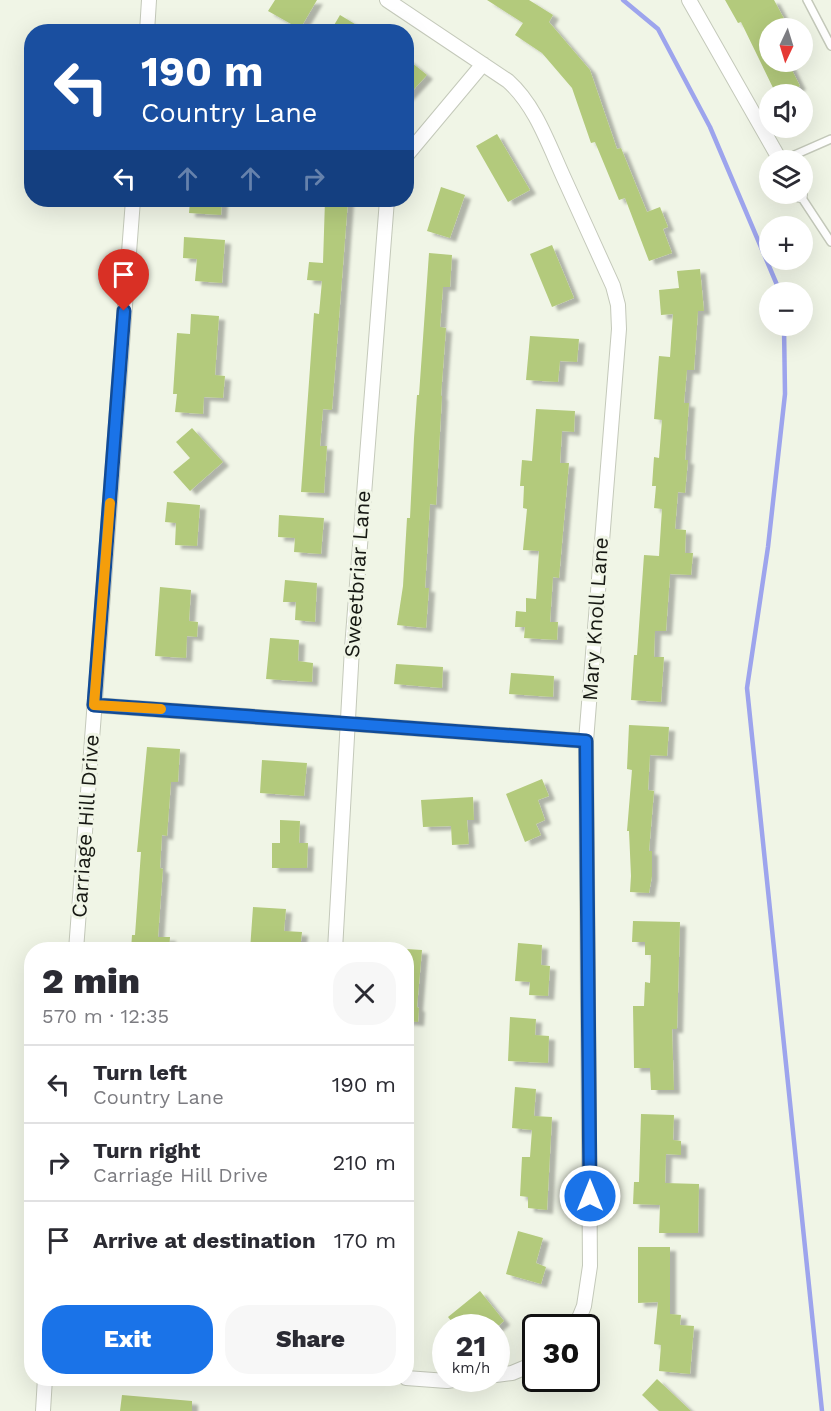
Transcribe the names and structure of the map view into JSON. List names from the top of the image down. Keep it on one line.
{"streets":{"street":["Sweetbriar Lane","Mary Knoll Lane","Carriage Hill Drive"]},"north":"bottom","page":{"map_buttons":["+","−"],"turn":["190 m","Country Lane"],"heading":["2 min","570 m · 12:35"],"list":[{"name":"Turn left","note":"Country Lane","value":"190 m"},{"name":"Turn right","note":"Carriage Hill Drive","value":"210 m"},{"name":"Arrive at destination","value":"170 m"}],"buttons":["Exit","Share"],"speed":"21 km/h","limit":"30"}}
